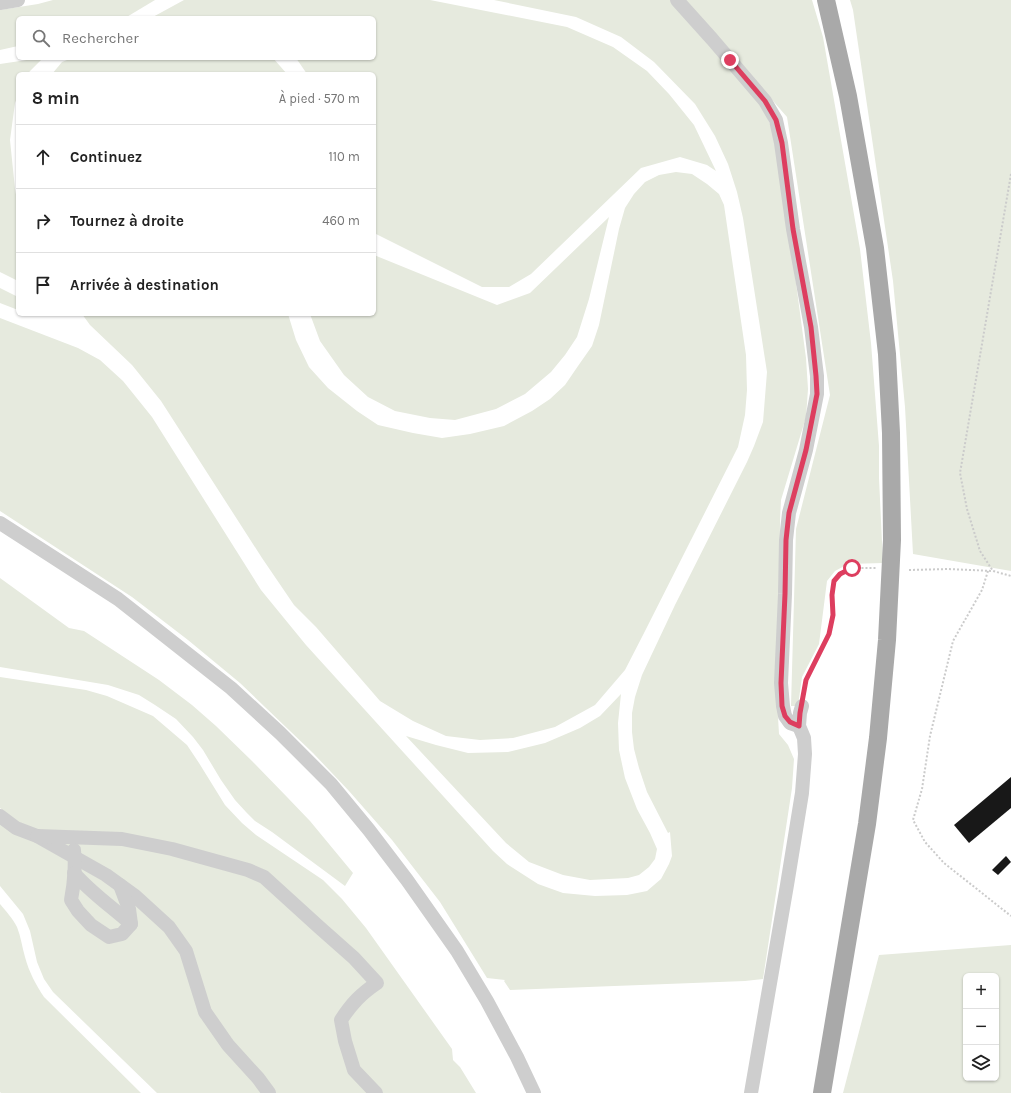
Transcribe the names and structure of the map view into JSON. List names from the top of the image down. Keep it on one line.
{"page":{"search":"Rechercher","heading":["8 min","À pied · 570 m"],"list":[["Continuez","110 m"],["Tournez à droite","460 m"],"Arrivée à destination"],"map_buttons":["+","−"]}}
